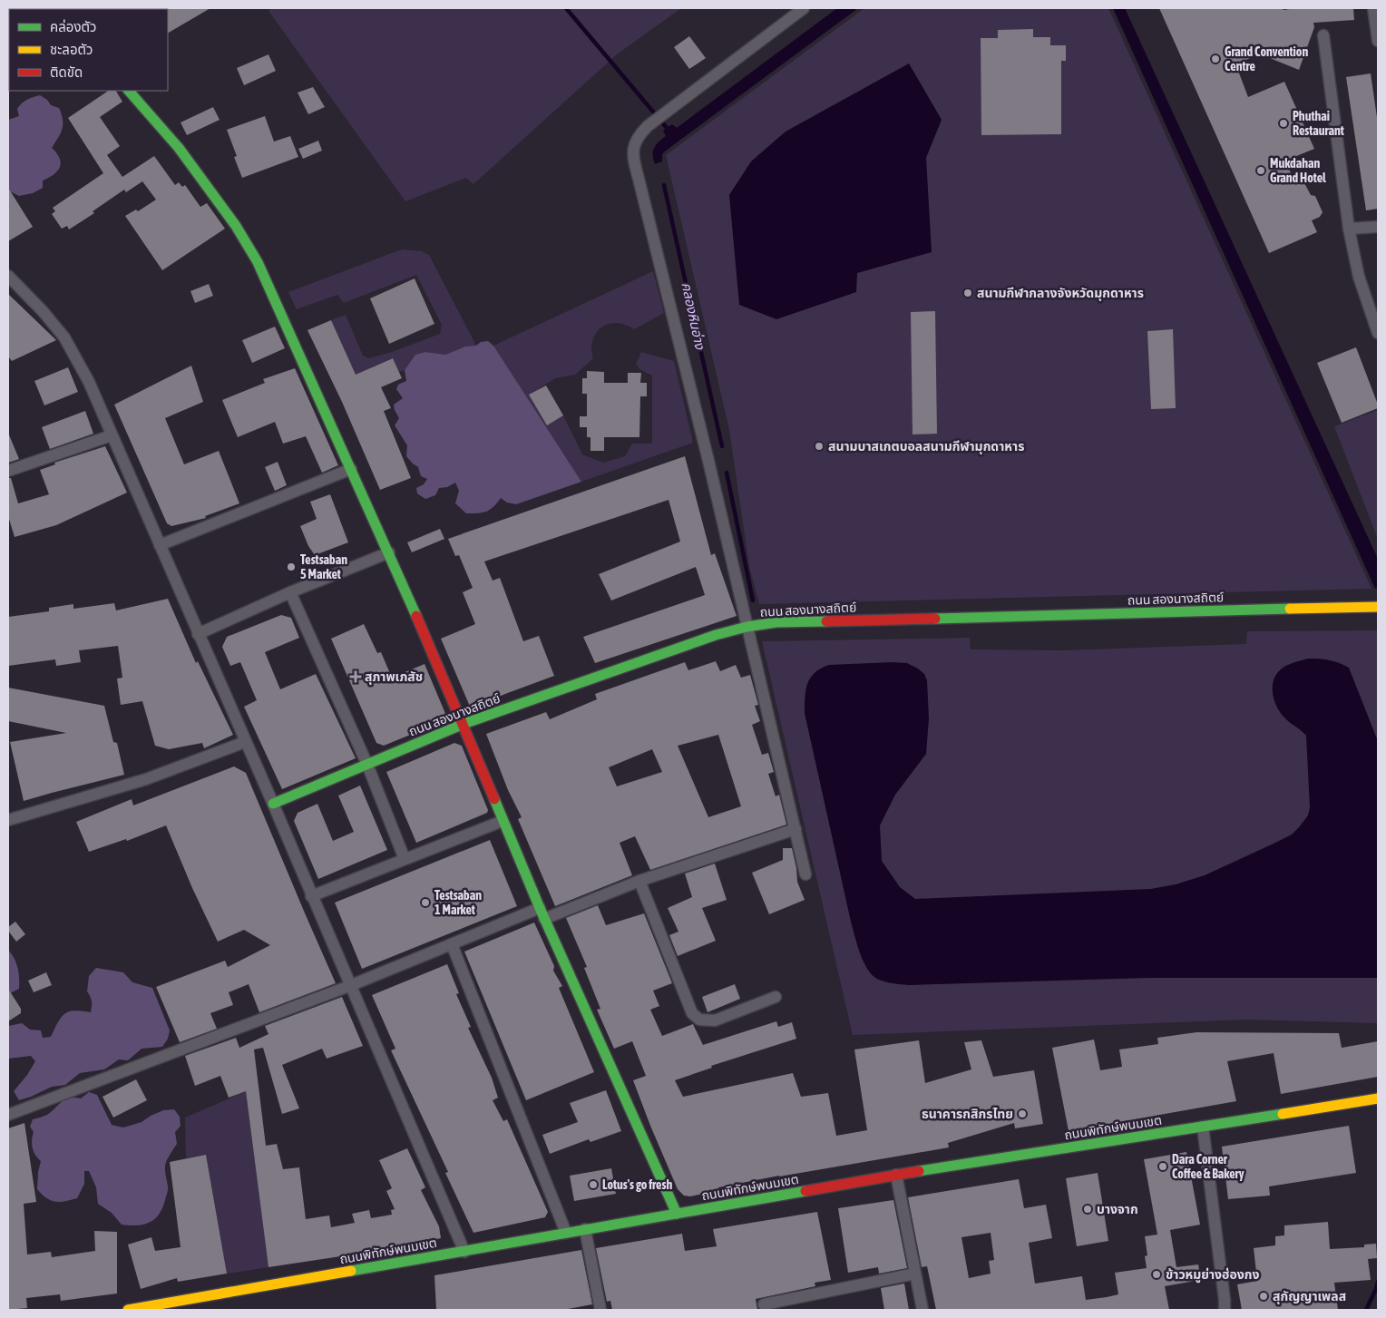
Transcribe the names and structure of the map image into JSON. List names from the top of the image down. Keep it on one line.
{"streets":{"street":["ถนน สองนางสถิตย์","ถนนพิทักษ์พนมเขต"]},"water":["คลองหินอ่าง"],"places":{"other":["Grand Convention Centre","Phuthai Restaurant","Mukdahan Grand Hotel","สนามกีฬากลางจังหวัดมุกดาหาร","สนามบาสเกตบอลสนามกีฬามุกดาหาร","Testsaban 5 Market","Testsaban 1 Market","ธนาคารกสิกรไทย","Dara Corner Coffee & Bakery","Lotus's go fresh","บางจาก","ข้าวหมูย่างฮ่องกง","สุกัญญาเพลส"],"health":["สุภาพเภสัช"]},"legend":["คล่องตัว","ชะลอตัว","ติดขัด"]}
